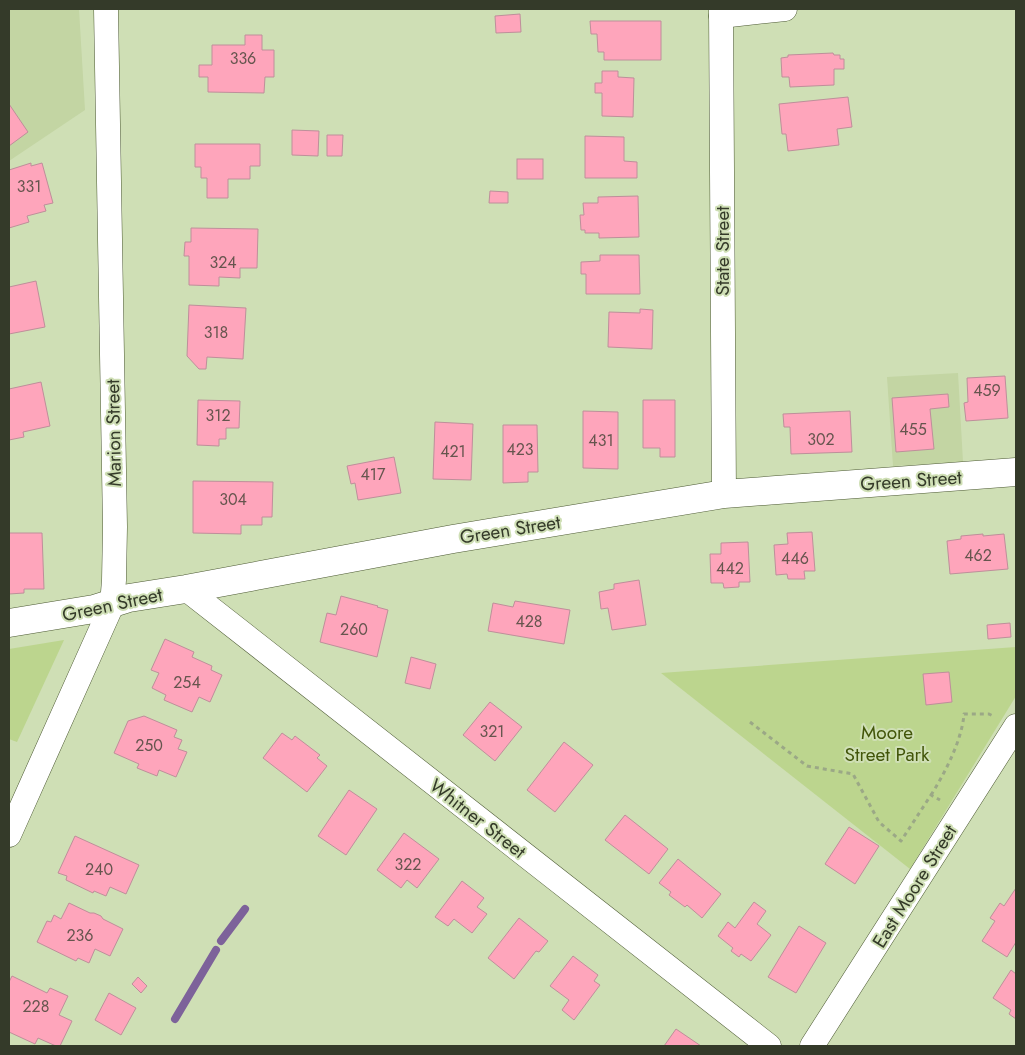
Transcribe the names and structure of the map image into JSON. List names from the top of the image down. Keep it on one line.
{"streets":{"street":["State Street","Marion Street","Green Street","Whitner Street","East Moore Street"]},"crossings":[["State Street","Green Street"],["Marion Street","Green Street"],["Green Street","Whitner Street"]],"parks":["Moore Street Park"],"house_numbers":["336","331","324","318","459","312","455","302","431","423","421","417","304","462","446","442","428","260","254","321","250","322","240","236","228"]}
